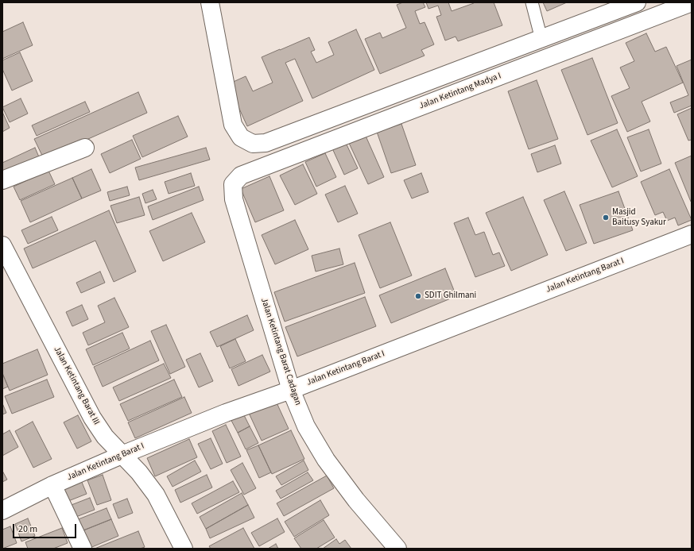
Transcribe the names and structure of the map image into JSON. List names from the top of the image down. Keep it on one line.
{"streets":{"street":["Jalan Ketintang Madya I","Jalan Ketintang Barat I","Jalan Ketintang Barat Cadagan","Jalan Ketintang Barat III"]},"crossings":[["Jalan Ketintang Madya I","Jalan Ketintang Barat Cadagan"],["Jalan Ketintang Barat I","Jalan Ketintang Barat Cadagan"],["Jalan Ketintang Barat I","Jalan Ketintang Barat III"]],"places":["Masjid Baitusy Syakur","SDIT Ghilmani"],"scale_bar":"20 m"}
